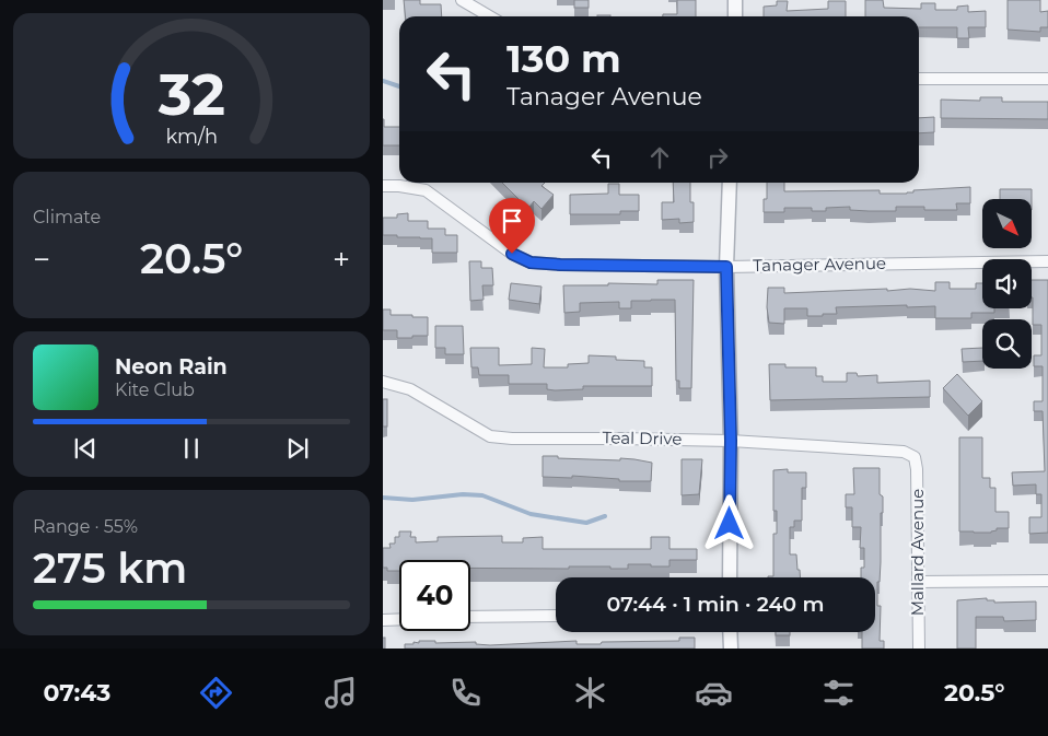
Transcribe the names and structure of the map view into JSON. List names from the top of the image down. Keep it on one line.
{"streets":{"street":["Tanager Avenue","Teal Drive","Mallard Avenue"]},"crossings":[["Teal Drive","Mallard Avenue"]],"north":"bottom right","page":{"turn":["130 m","Tanager Avenue"],"tile":["Climate",["Range · 55%","275 km"]],"heat":["−","20.5°","+"],"song":["Neon Rain","Kite Club"],"limit":"40","trip":"07:44 · 1 min · 240 m","tabs":["07:43","20.5°"],"gauge":["32","km/h"]}}
